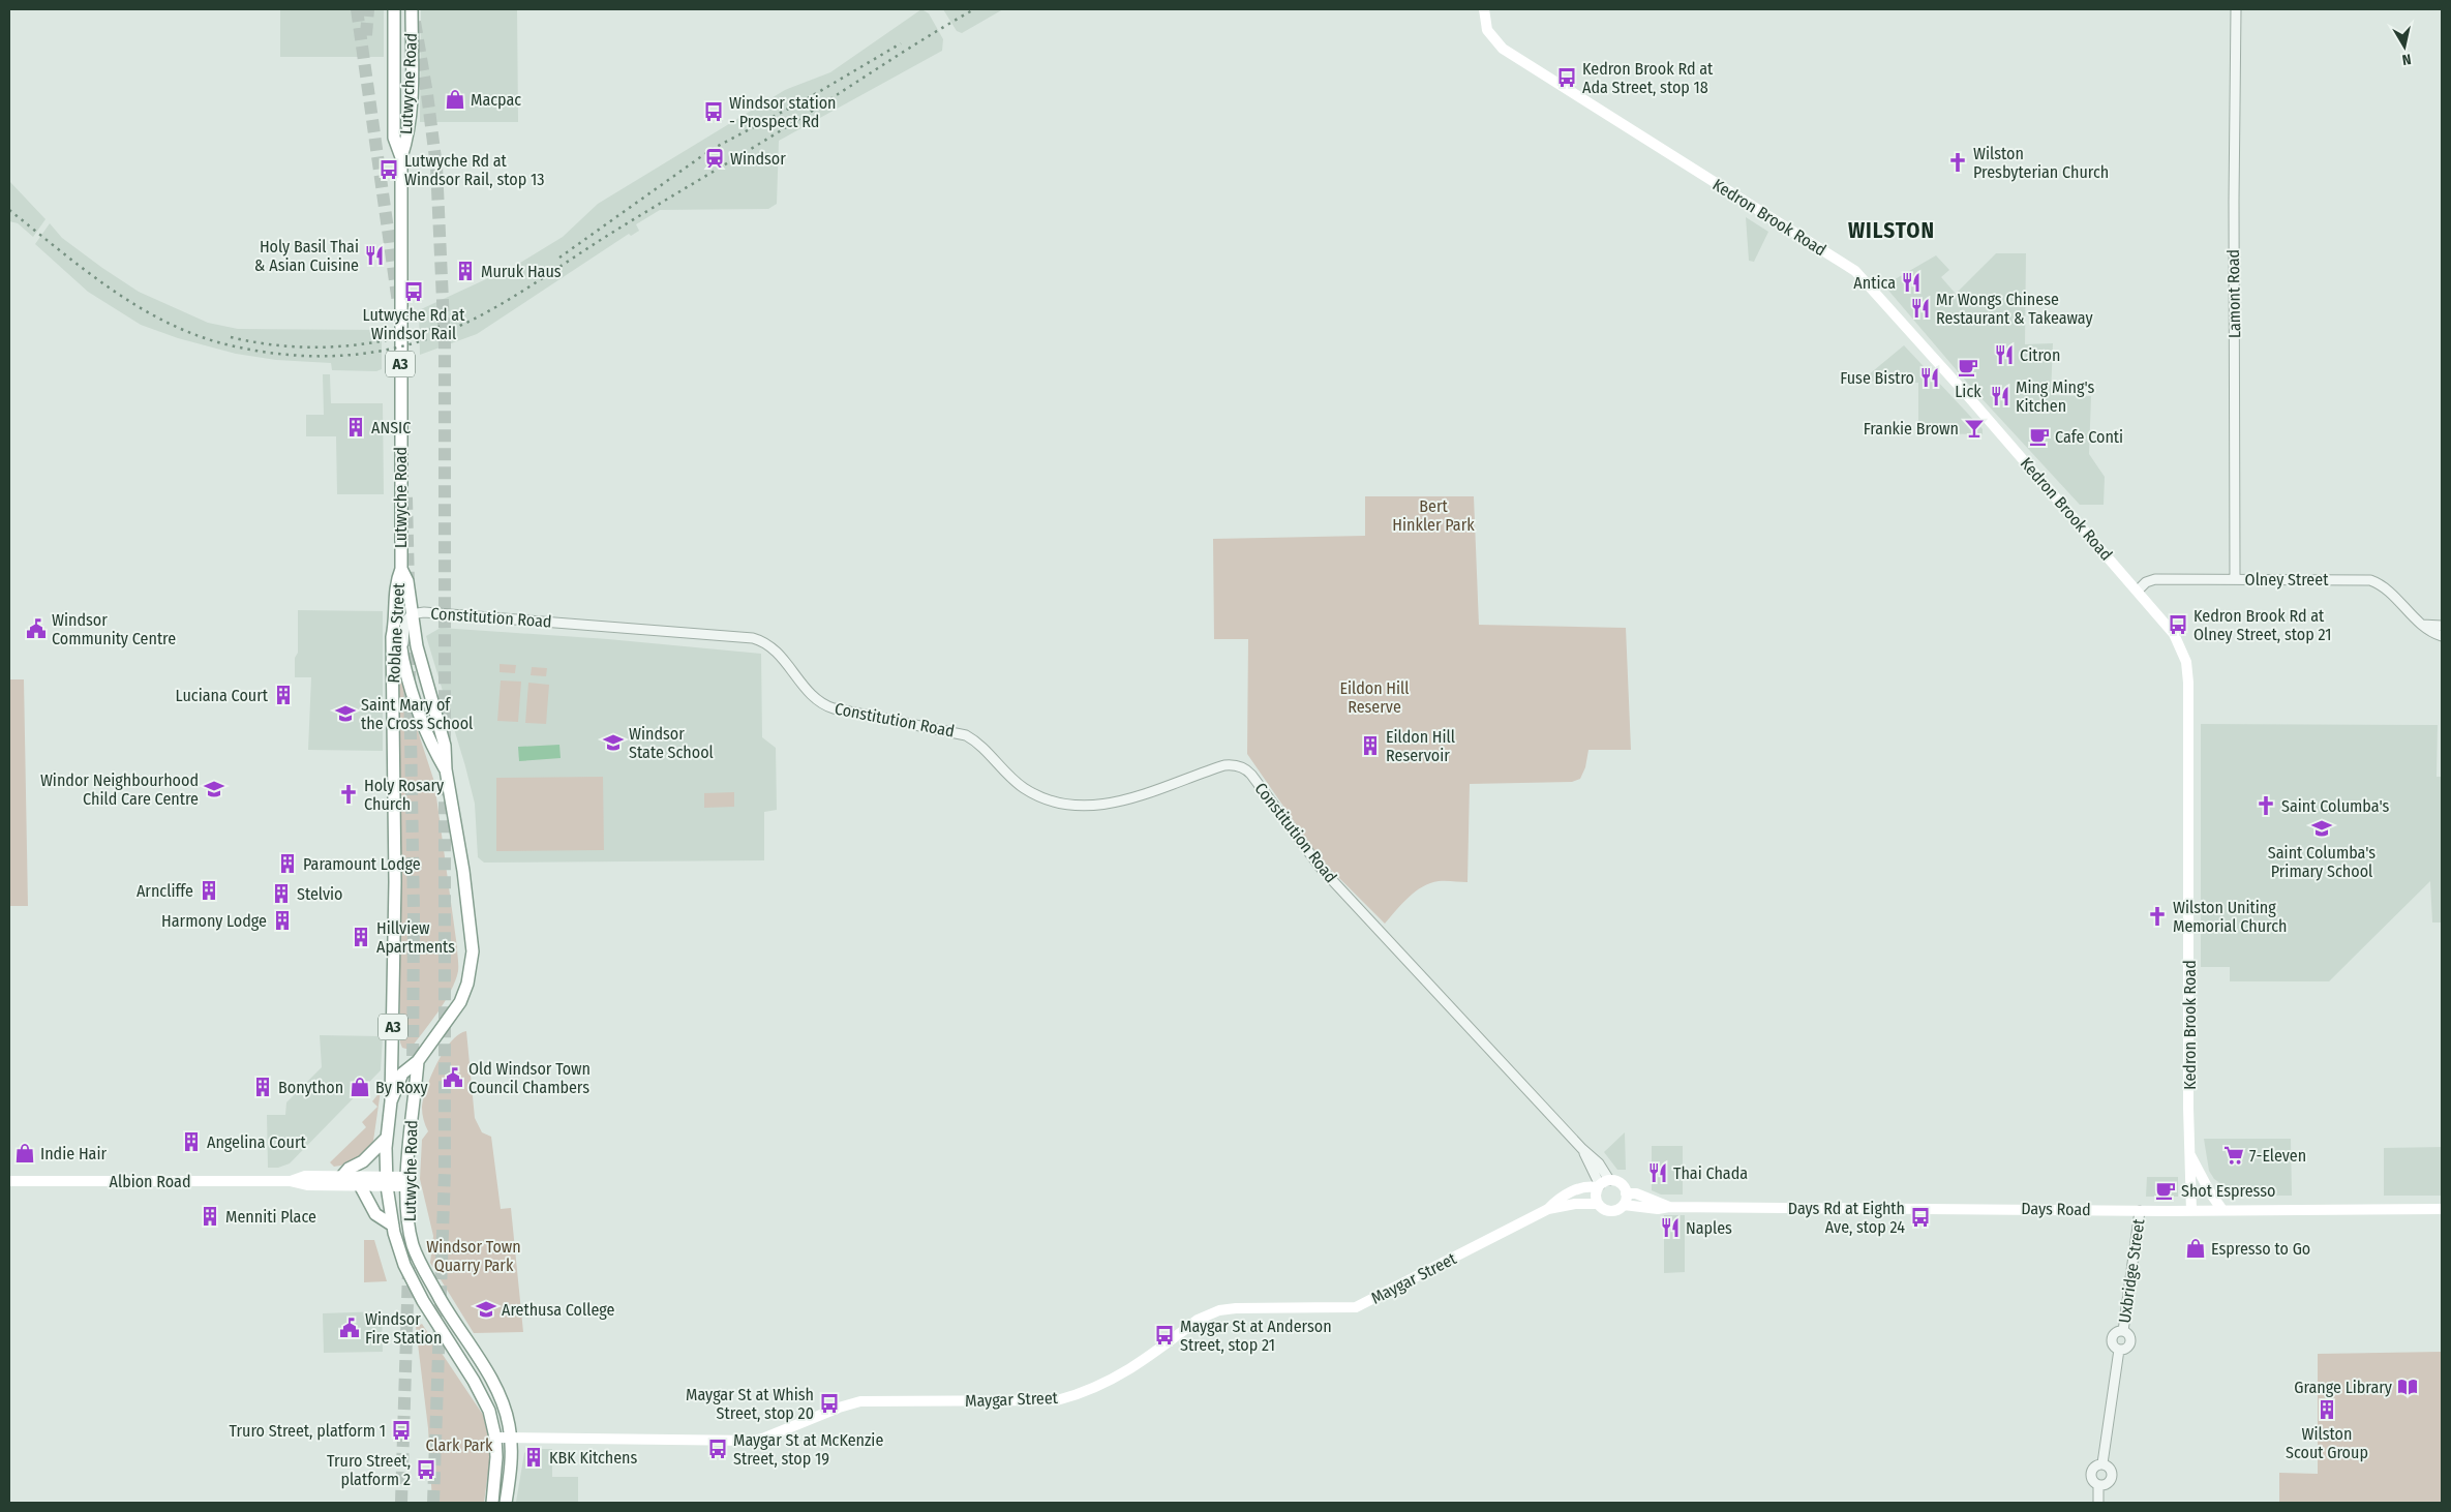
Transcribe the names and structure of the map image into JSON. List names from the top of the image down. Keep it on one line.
{"streets":{"highway":["Lutwyche Road","A3","Roblane Street"],"main road":["Kedron Brook Road","Albion Road","Days Road","Maygar Street"],"street":["Lamont Road","Olney Street","Constitution Road","Uxbridge Street"]},"crossings":[["Lutwyche Road","Constitution Road"],["Lutwyche Road","Roblane Street"],["Lutwyche Road","Albion Road"],["Lutwyche Road","Maygar Street"],["Kedron Brook Road","Olney Street"],["Kedron Brook Road","Days Road"],["Lamont Road","Olney Street"],["Constitution Road","Days Road"],["Constitution Road","Maygar Street"],["Days Road","Uxbridge Street"],["Days Road","Maygar Street"]],"districts":["WILSTON"],"parks":["Bert Hinkler Park","Eildon Hill Reserve","Windsor Town Quarry Park","Clark Park"],"places":{"bus stop":["Kedron Brook Rd at Ada Street, stop 18","Windsor station - Prospect Rd","Lutwyche Rd at Windsor Rail, stop 13","Lutwyche Rd at Windsor Rail","Kedron Brook Rd at Olney Street, stop 21","Days Rd at Eighth Ave, stop 24","Maygar St at Anderson Street, stop 21","Maygar St at Whish Street, stop 20","Truro Street, platform 1","Maygar St at McKenzie Street, stop 19","Truro Street, platform 2"],"shop":["Macpac","By Roxy","Indie Hair","Espresso to Go"],"station":["Windsor"],"church":["Wilston Presbyterian Church","Holy Rosary Church","Saint Columba's","Wilston Uniting Memorial Church"],"restaurant":["Holy Basil Thai & Asian Cuisine","Antica","Mr Wongs Chinese Restaurant & Takeaway","Citron","Fuse Bistro","Ming Ming's Kitchen","Thai Chada","Naples"],"building":["Muruk Haus","ANSIC","Luciana Court","Eildon Hill Reservoir","Paramount Lodge","Arncliffe","Stelvio","Harmony Lodge","Hillview Apartments","Bonython","Angelina Court","Menniti Place","Wilston Scout Group","KBK Kitchens"],"cafe":["Lick","Cafe Conti","Shot Espresso"],"bar":["Frankie Brown"],"public building":["Windsor Community Centre","Old Windsor Town Council Chambers","Windsor Fire Station"],"school or university":["Saint Mary of the Cross School","Windsor State School","Windor Neighbourhood Child Care Centre","Saint Columba's Primary School","Arethusa College"],"supermarket":["7-Eleven"],"library":["Grange Library"]},"north":"bottom"}
